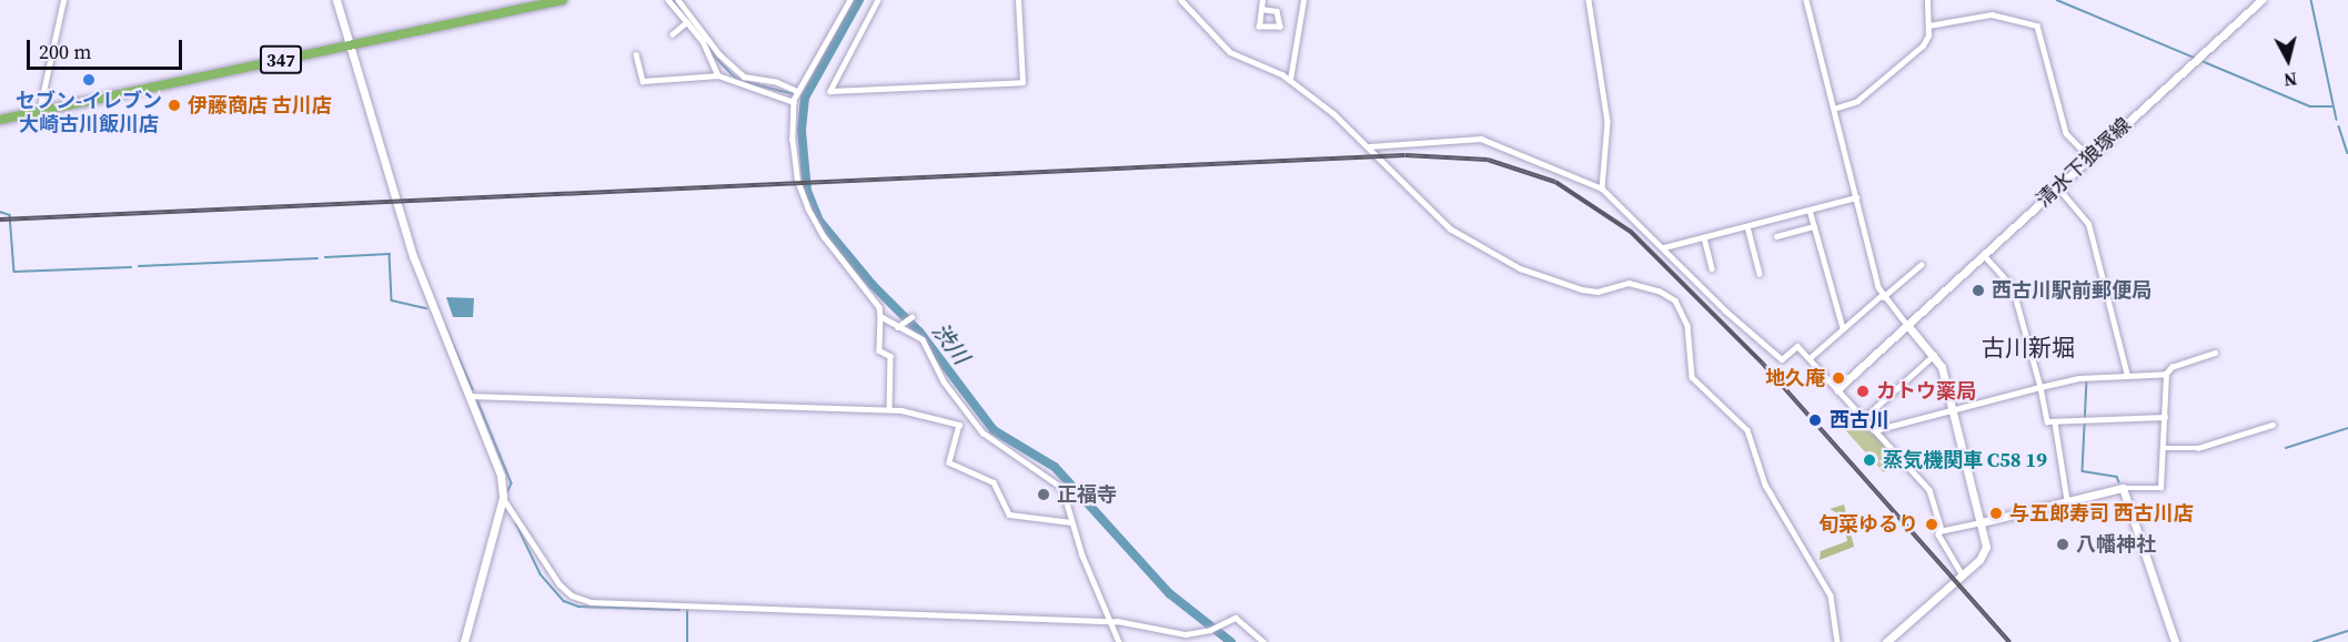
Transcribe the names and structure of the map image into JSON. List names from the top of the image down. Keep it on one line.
{"streets":{"highway":["347"],"main road":["清水下狼塚線"]},"districts":["古川新堀"],"water":["渋川"],"places":["セブン-イレブン 大崎古川飯川店","伊藤商店 古川店","西古川駅前郵便局","地久庵","カトウ薬局","西古川","蒸気機関車 C58 19","正福寺","与五郎寿司 西古川店","旬菜ゆるり","八幡神社"],"scale_bar":"200 m","north":"bottom"}
